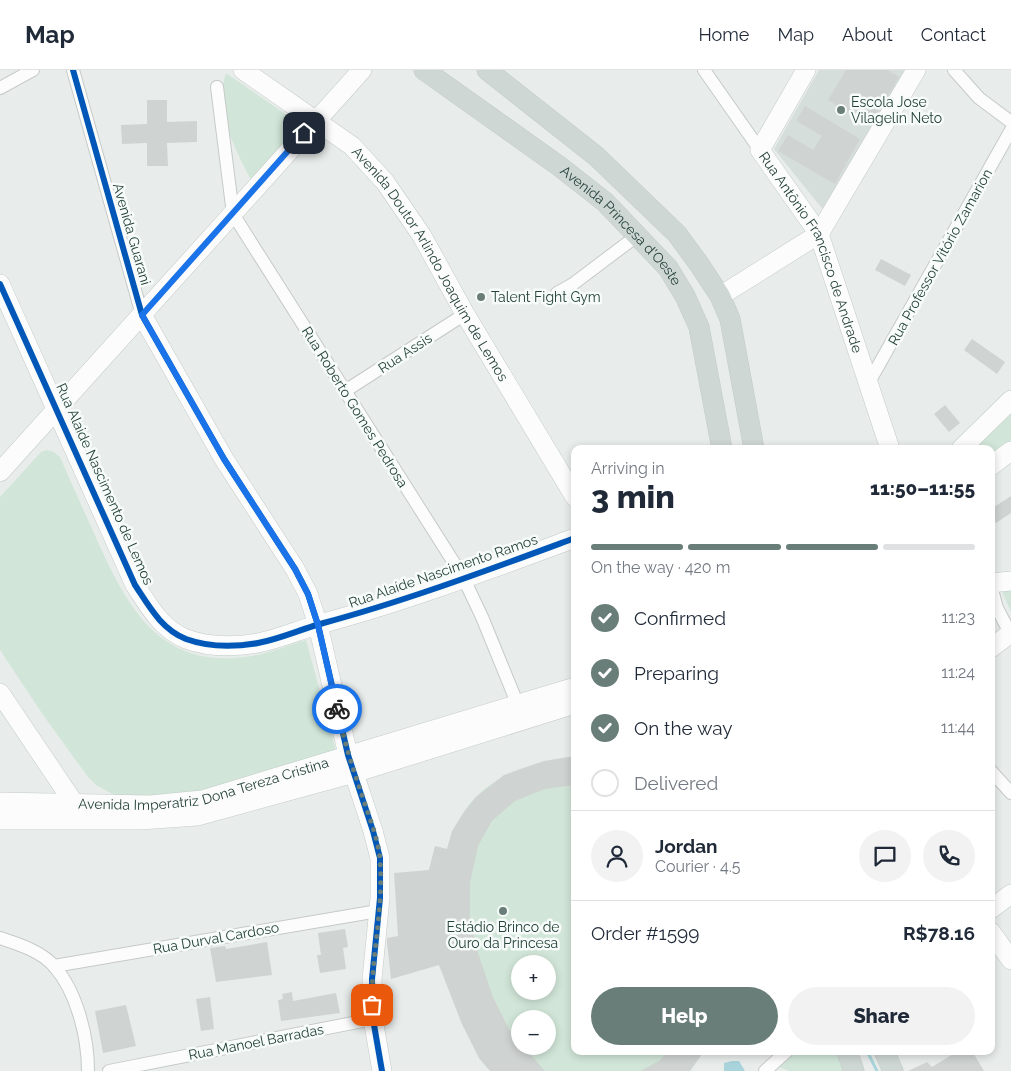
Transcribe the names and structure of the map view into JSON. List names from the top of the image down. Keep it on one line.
{"streets":{"main road":["Avenida Princesa d'Oeste"],"street":["Avenida Guarani","Rua Antônio Francisco de Andrade","Rua Professor Vitório Zamarion","Avenida Doutor Arlindo Joaquim de Lemos","Rua Assis","Rua Roberto Gomes Pedrosa","Rua Alaide Nascimento de Lemos","Rua Alaíde Nascimento Ramos","Avenida Imperatriz Dona Tereza Cristina","Rua Durval Cardoso","Rua Manoel Barradas"]},"crossings":[["Avenida Guarani","Rua Alaide Nascimento de Lemos"],["Avenida Guarani","Rua Alaíde Nascimento Ramos"],["Avenida Guarani","Avenida Imperatriz Dona Tereza Cristina"],["Avenida Guarani","Rua Durval Cardoso"],["Avenida Guarani","Rua Manoel Barradas"],["Rua Antônio Francisco de Andrade","Rua Professor Vitório Zamarion"],["Avenida Doutor Arlindo Joaquim de Lemos","Rua Assis"],["Rua Assis","Rua Roberto Gomes Pedrosa"],["Rua Roberto Gomes Pedrosa","Rua Alaíde Nascimento Ramos"],["Rua Roberto Gomes Pedrosa","Avenida Imperatriz Dona Tereza Cristina"],["Rua Alaide Nascimento de Lemos","Rua Alaíde Nascimento Ramos"]],"places":["Escola Jose Vilagelin Neto","Talent Fight Gym","Estádio Brinco de Ouro da Princesa"],"page":{"header":"Map","nav":["Home","Map","About","Contact"],"heading":["3 min","Arriving in","11:50–11:55"],"panel":["Jordan","Courier · 4.5","Order #1599","R$78.16"],"bar":"On the way · 420 m","list":[["Confirmed","11:23"],["Preparing","11:24"],["On the way","11:44"],"Delivered"],"map_buttons":["+","−"],"buttons":["Help","Share"]}}
